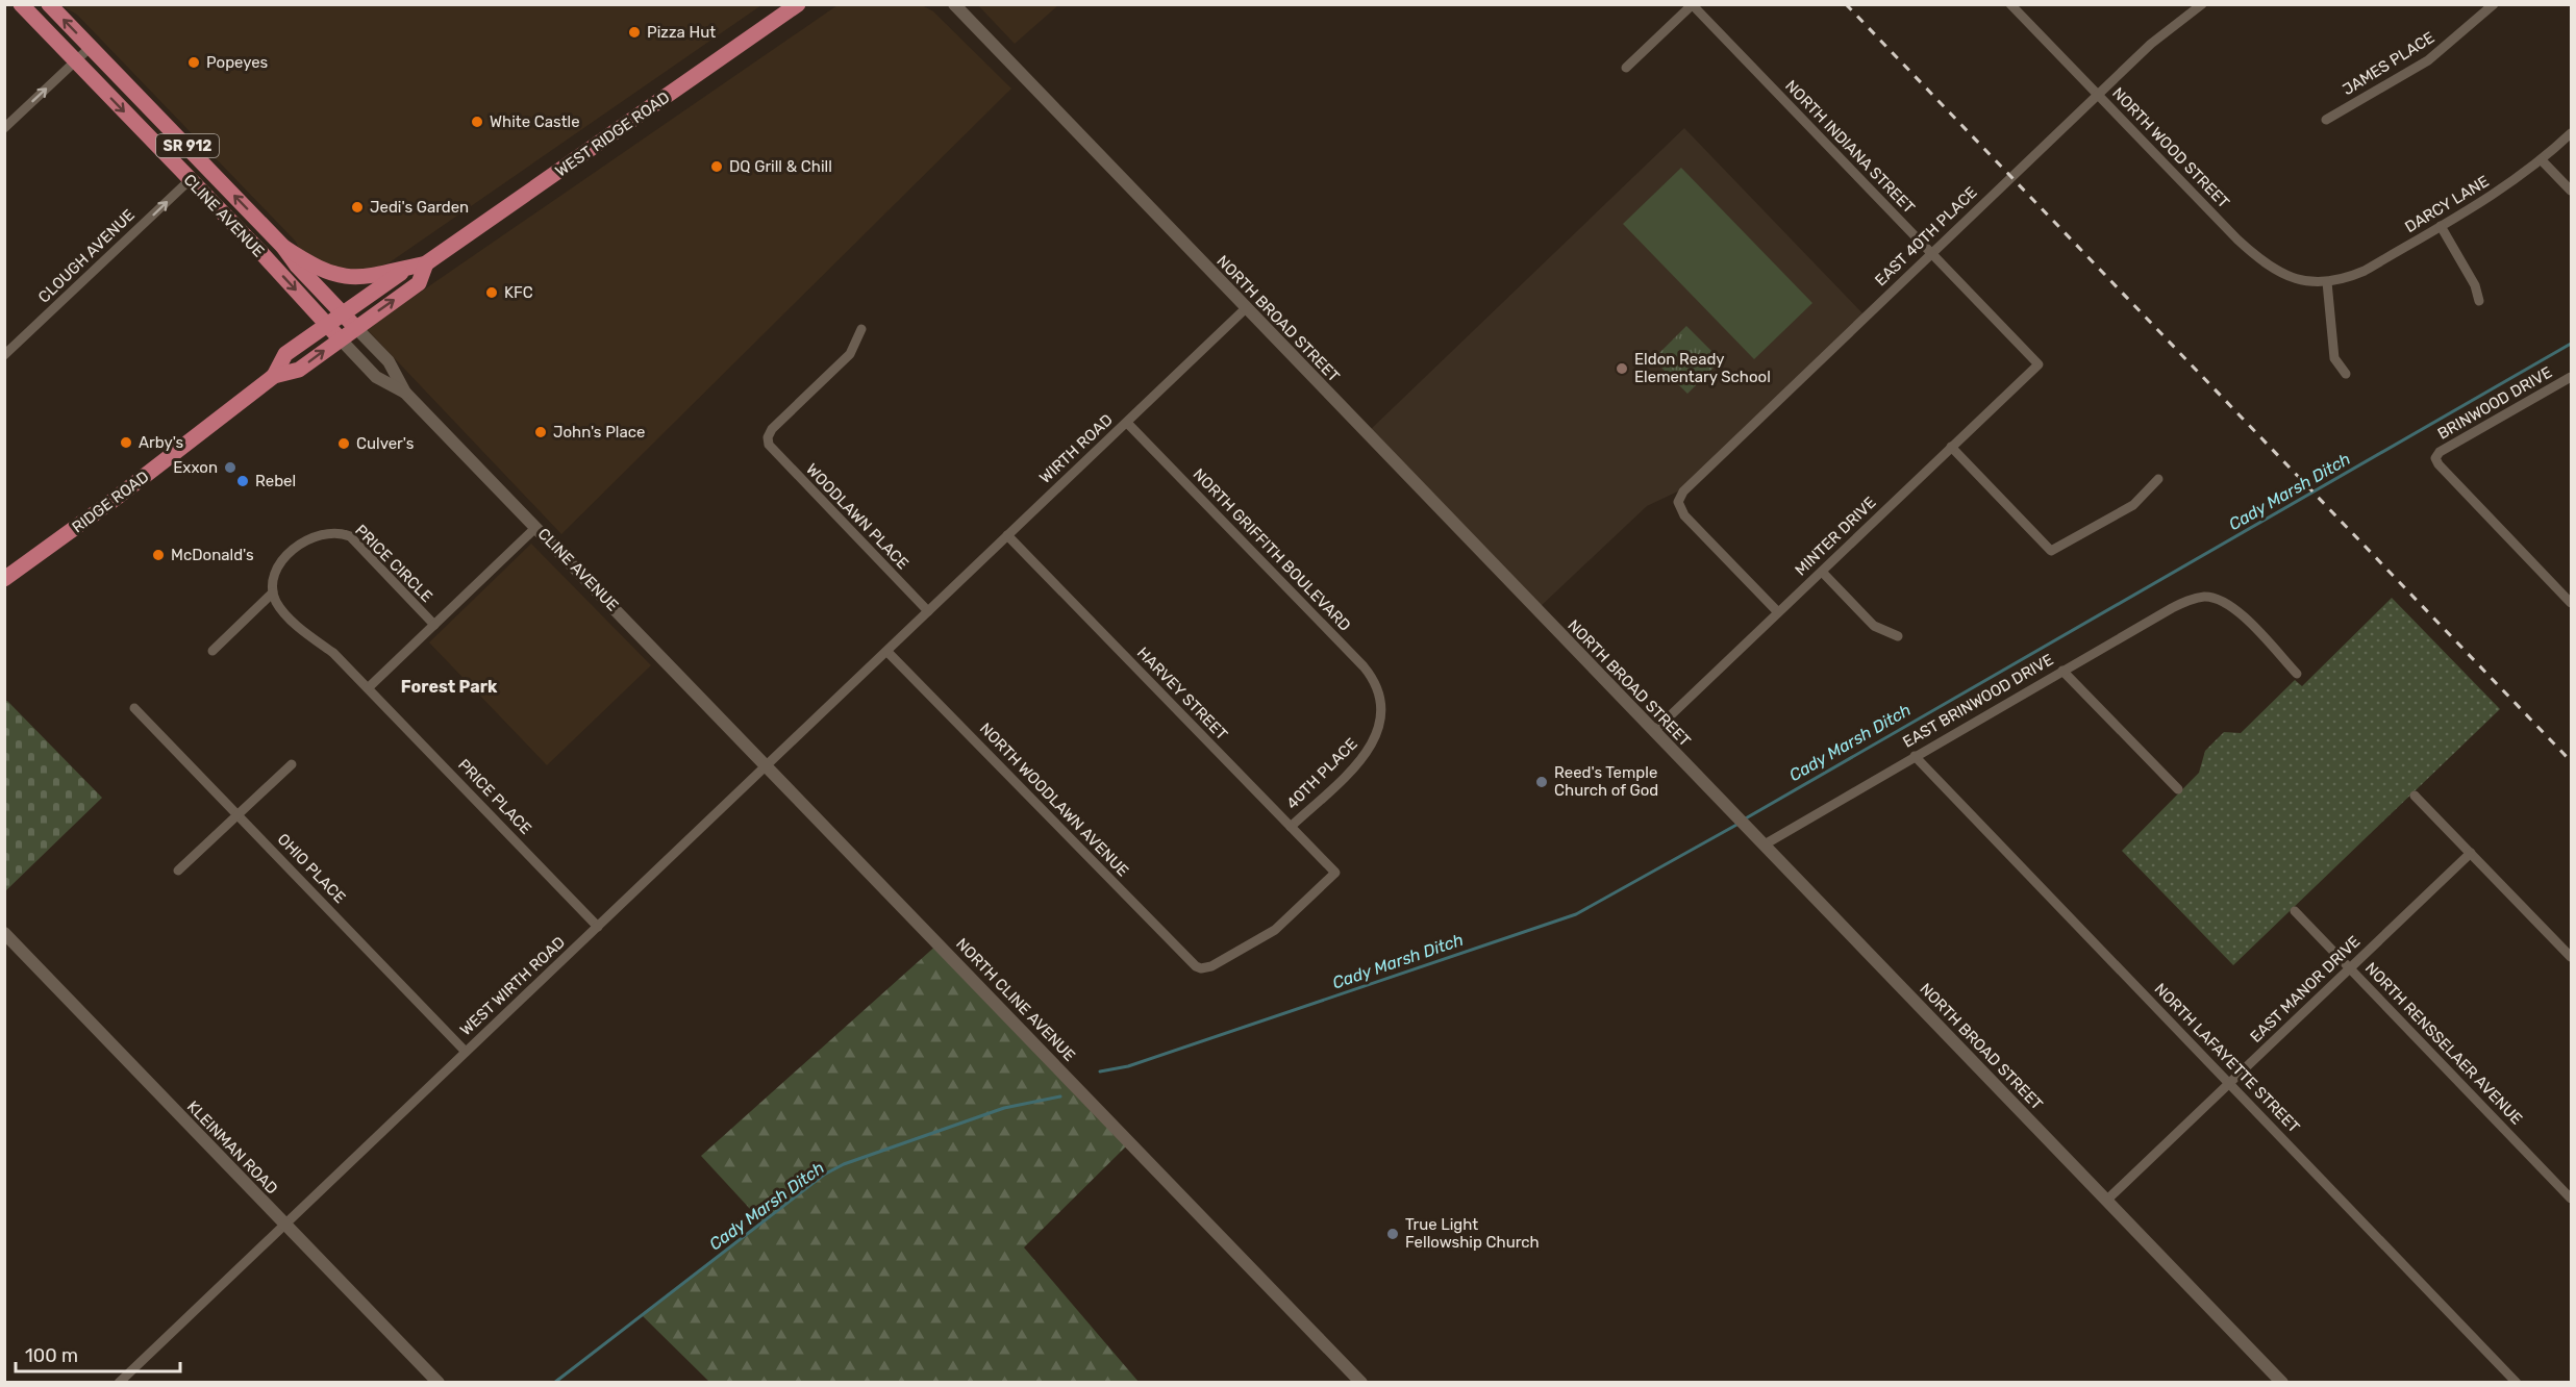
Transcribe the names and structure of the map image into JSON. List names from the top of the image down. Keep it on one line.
{"streets":{"main road":["WEST RIDGE ROAD","SR 912","CLINE AVENUE","RIDGE ROAD"],"street":["JAMES PLACE","NORTH INDIANA STREET","NORTH WOOD STREET","DARCY LANE","EAST 40TH PLACE","CLOUGH AVENUE","NORTH BROAD STREET","BRINWOOD DRIVE","WIRTH ROAD","WOODLAWN PLACE","MINTER DRIVE","NORTH GRIFFITH BOULEVARD","PRICE CIRCLE","HARVEY STREET","EAST BRINWOOD DRIVE","40TH PLACE","PRICE PLACE","NORTH WOODLAWN AVENUE","OHIO PLACE","WEST WIRTH ROAD","EAST MANOR DRIVE","NORTH CLINE AVENUE","NORTH RENSSELAER AVENUE","NORTH LAFAYETTE STREET","KLEINMAN ROAD"]},"crossings":[["WEST RIDGE ROAD","CLINE AVENUE"],["WEST RIDGE ROAD","RIDGE ROAD"],["NORTH INDIANA STREET","EAST 40TH PLACE"],["NORTH INDIANA STREET","MINTER DRIVE"],["NORTH WOOD STREET","DARCY LANE"],["NORTH WOOD STREET","EAST 40TH PLACE"],["CLINE AVENUE","CLOUGH AVENUE"],["CLINE AVENUE","RIDGE ROAD"],["CLINE AVENUE","NORTH CLINE AVENUE"],["EAST 40TH PLACE","MINTER DRIVE"],["NORTH BROAD STREET","WIRTH ROAD"],["NORTH BROAD STREET","MINTER DRIVE"],["NORTH BROAD STREET","EAST BRINWOOD DRIVE"],["NORTH BROAD STREET","EAST MANOR DRIVE"],["WIRTH ROAD","WOODLAWN PLACE"],["WIRTH ROAD","NORTH GRIFFITH BOULEVARD"],["WIRTH ROAD","HARVEY STREET"],["WIRTH ROAD","WEST WIRTH ROAD"],["WOODLAWN PLACE","WEST WIRTH ROAD"],["NORTH GRIFFITH BOULEVARD","40TH PLACE"],["HARVEY STREET","40TH PLACE"],["HARVEY STREET","NORTH WOODLAWN AVENUE"],["EAST BRINWOOD DRIVE","NORTH LAFAYETTE STREET"],["PRICE PLACE","WEST WIRTH ROAD"],["NORTH WOODLAWN AVENUE","WEST WIRTH ROAD"],["OHIO PLACE","WEST WIRTH ROAD"],["WEST WIRTH ROAD","NORTH CLINE AVENUE"],["WEST WIRTH ROAD","KLEINMAN ROAD"],["EAST MANOR DRIVE","NORTH RENSSELAER AVENUE"],["EAST MANOR DRIVE","NORTH LAFAYETTE STREET"]],"one_way":["CLOUGH AVENUE"],"districts":["Forest Park"],"water":["Cady Marsh Ditch"],"places":["Pizza Hut","Popeyes","White Castle","DQ Grill & Chill","Jedi's Garden","KFC","Eldon Ready Elementary School","John's Place","Arby's","Culver's","Exxon","Rebel","McDonald's","Reed's Temple Church of God","True Light Fellowship Church"],"scale_bar":"100 m"}
